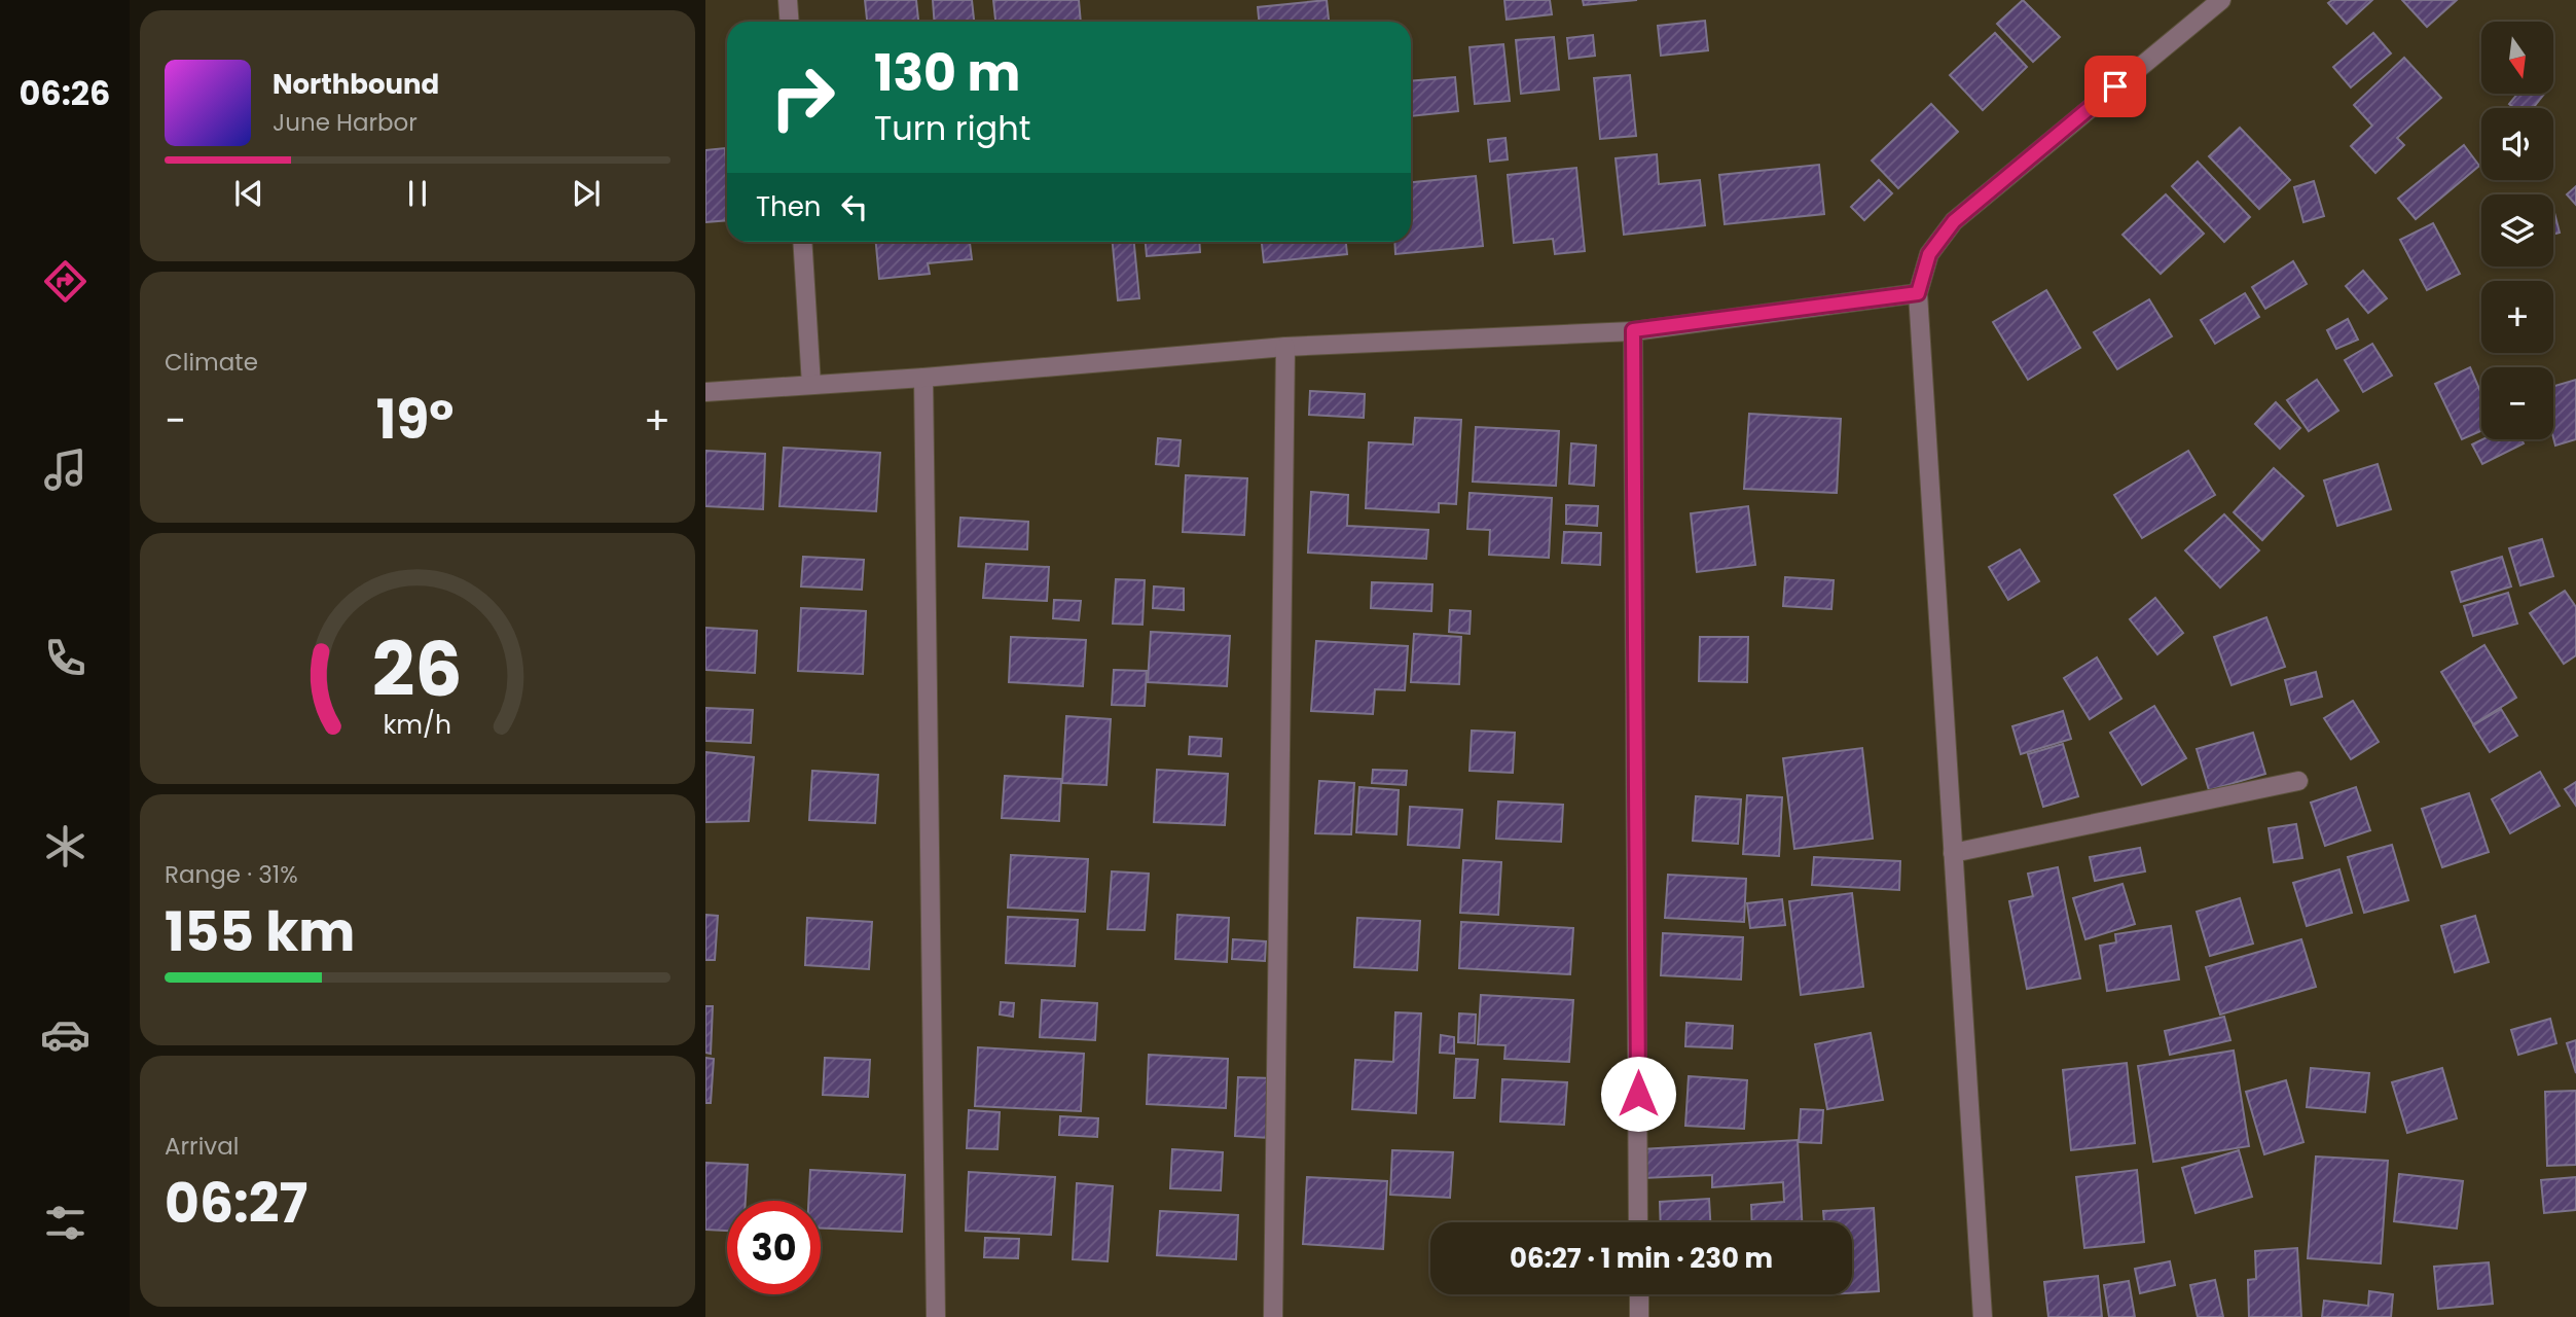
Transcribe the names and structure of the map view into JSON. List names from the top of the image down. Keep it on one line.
{"north":"bottom","page":{"tabs":"06:26","map_buttons":["+","−"],"turn":["130 m","Turn right"],"song":["Northbound","June Harbor"],"then":"Then","tile":["Climate",["Range · 31%","155 km"],["Arrival","06:27"]],"heat":["−","19°","+"],"limit":"30","trip":"06:27 · 1 min · 230 m","gauge":["26","km/h"]}}
